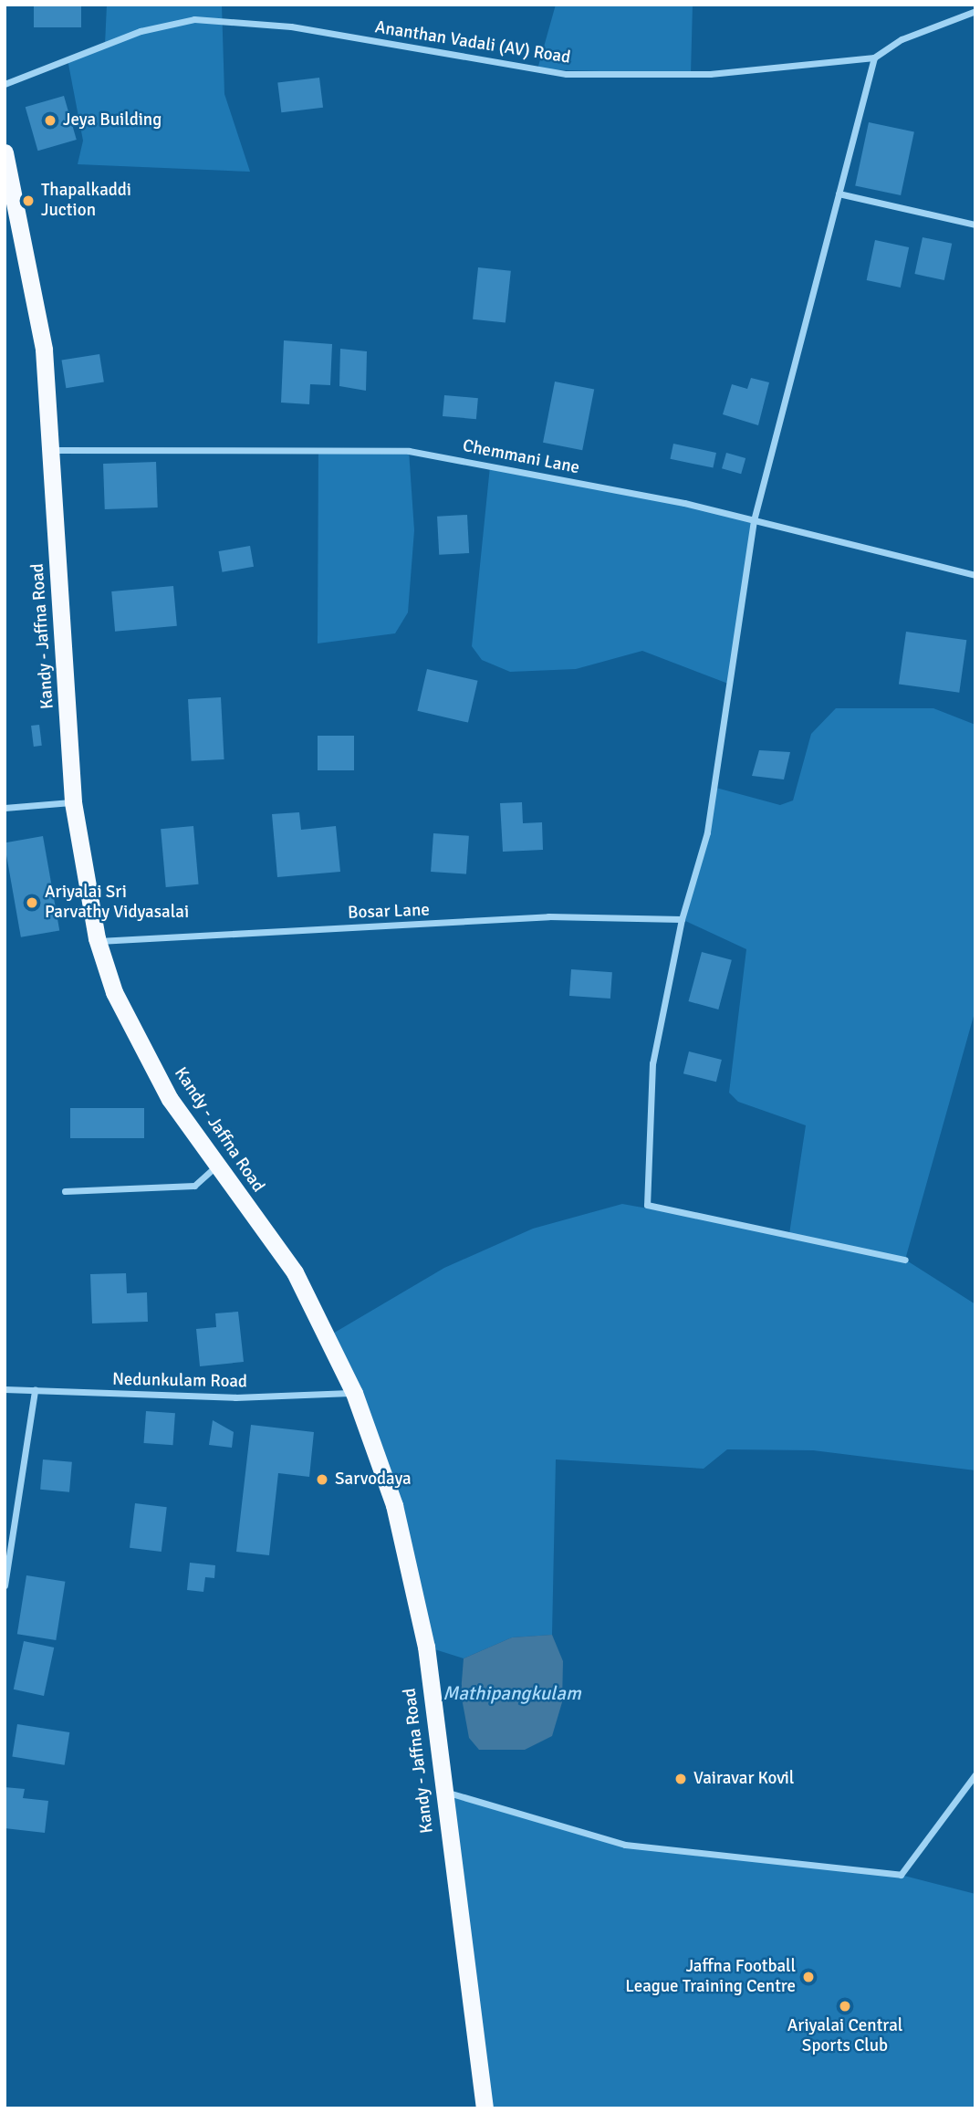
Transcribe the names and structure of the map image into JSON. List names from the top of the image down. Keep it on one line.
{"streets":{"highway":["Kandy - Jaffna Road"],"street":["Ananthan Vadali (AV) Road","Chemmani Lane","Bosar Lane","Nedunkulam Road"]},"crossings":[["Chemmani Lane","Kandy - Jaffna Road"],["Kandy - Jaffna Road","Bosar Lane"],["Kandy - Jaffna Road","Nedunkulam Road"]],"water":["Mathipangkulam"],"places":["Jeya Building","Thapalkaddi Juction","Ariyalai Sri Parvathy Vidyasalai","Sarvodaya","Vairavar Kovil","Jaffna Football League Training Centre","Ariyalai Central Sports Club"]}
